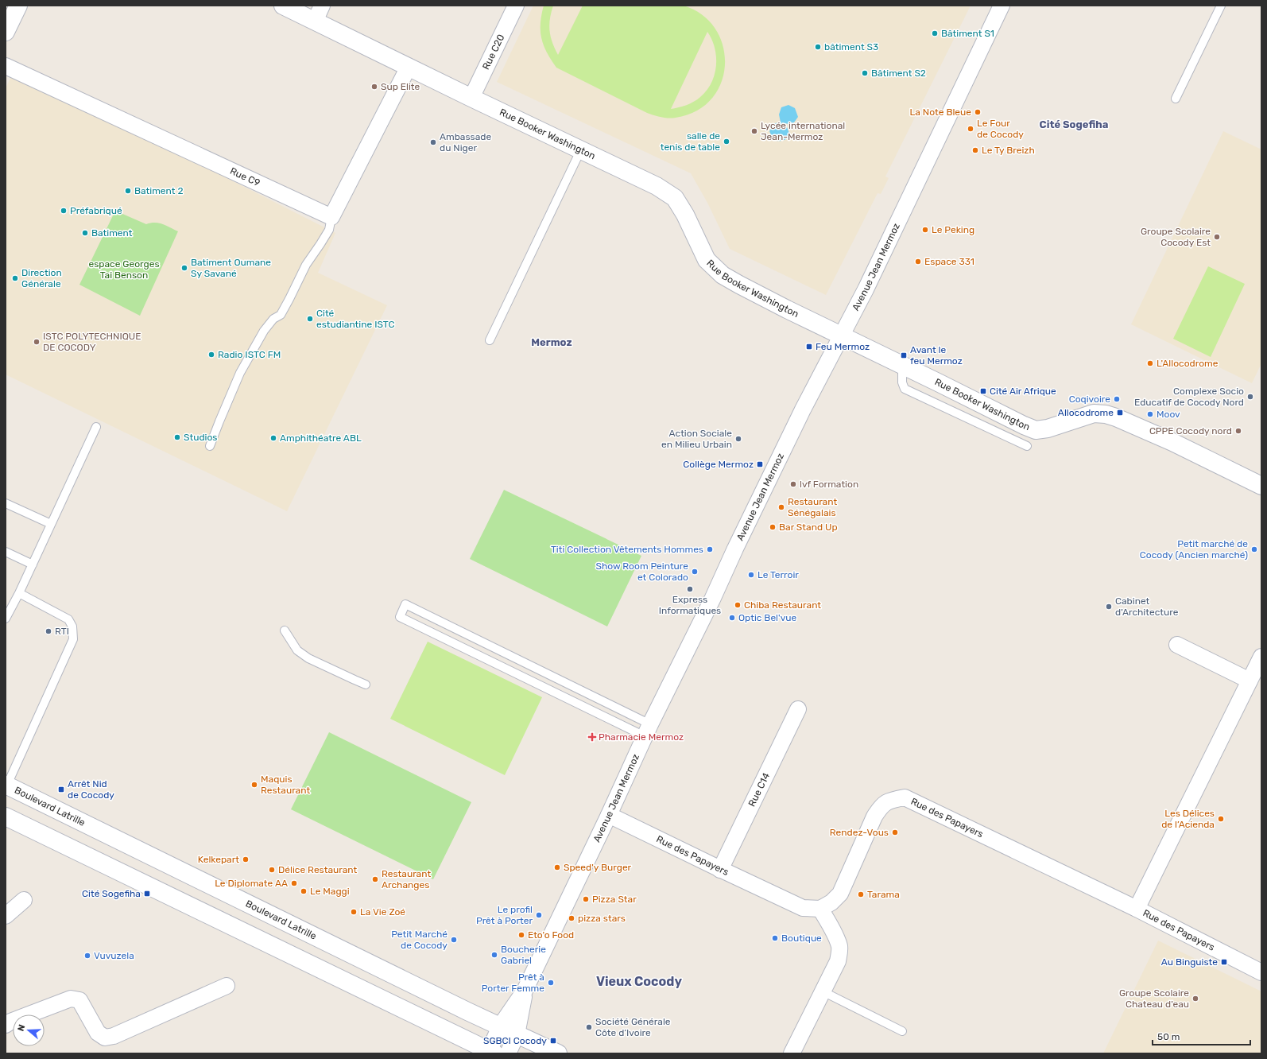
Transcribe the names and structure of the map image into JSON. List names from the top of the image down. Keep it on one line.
{"streets":{"street":["Rue C20","Rue Booker Washington","Rue C9","Avenue Jean Mermoz","Rue C14","Boulevard Latrille","Rue des Papayers"]},"crossings":[["Rue C20","Rue Booker Washington"],["Rue Booker Washington","Avenue Jean Mermoz"],["Avenue Jean Mermoz","Boulevard Latrille"],["Avenue Jean Mermoz","Rue des Papayers"],["Rue C14","Rue des Papayers"]],"districts":["Cité Sogefiha","Mermoz","Vieux Cocody"],"parks":["espace Georges Tai Benson"],"places":{"other":["Bâtiment S1","bâtiment S3","Bâtiment S2","Sup Elite","La Note Bleue","Le Four de Cocody","Lycée international Jean-Mermoz","salle de tenis de table","Ambassade du Niger","Le Ty Breizh","Batiment 2","Préfabriqué","Le Peking","Batiment","Groupe Scolaire Cocody Est","Espace 331","Batiment Oumane Sy Savané","Direction Générale","Cité estudiantine ISTC","ISTC POLYTECHNIQUE DE COCODY","Radio ISTC FM","L'Allocodrome","Complexe Socio Educatif de Cocody Nord","Coqivoire","Moov","CPPE Cocody nord","Studios","Amphithéatre ABL","Action Sociale en Milieu Urbain","lvf Formation","Restaurant Sénégalais","Bar Stand Up","Titi Collection Vêtements Hommes","Petit marché de Cocody (Ancien marché)","Show Room Peinture et Colorado","Le Terroir","Express Informatiques","Chiba Restaurant","Cabinet d'Architecture","Optic Bel'vue","RTI","Maquis Restaurant","Les Délices de l’Acienda","Rendez-Vous","Kelkepart","Speed'y Burger","Délice Restaurant","Restaurant Archanges","Le Diplomate AA","Le Maggi","Tarama","Pizza Star","La Vie Zoé","Le profil Prêt à Porter","pizza stars","Eto'o Food","Boutique","Petit Marché de Cocody","Boucherie Gabriel","Vuvuzela","Prêt à Porter Femme","Groupe Scolaire Chateau d'eau","Société Générale Côte d’Ivoire"],"transit":["Feu Mermoz","Avant le feu Mermoz","Cité Air Afrique","Allocodrome","Collège Mermoz","Arrêt Nid de Cocody","Cité Sogefiha","Au Binguiste","SGBCI Cocody"],"health":["Pharmacie Mermoz"]},"scale_bar":"50 m","north":"left"}
